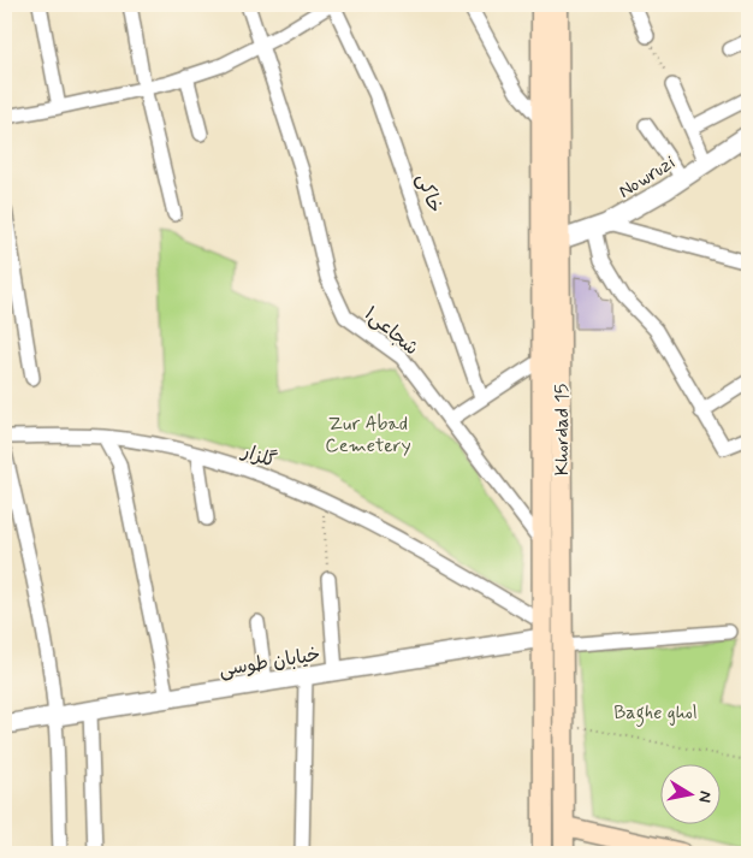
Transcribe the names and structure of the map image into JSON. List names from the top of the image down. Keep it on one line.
{"streets":{"main road":["Khordad 15"],"street":["Nowruzi","خاکی","شجاعی۱","گلزار","خیابان طوسی"]},"crossings":[["Nowruzi","Khordad 15"],["شجاعی۱","Khordad 15"],["Khordad 15","گلزار"],["Khordad 15","خیابان طوسی"],["گلزار","خیابان طوسی"]],"parks":["Zur Abad Cemetery","Baghe ghol"],"north":"right"}
